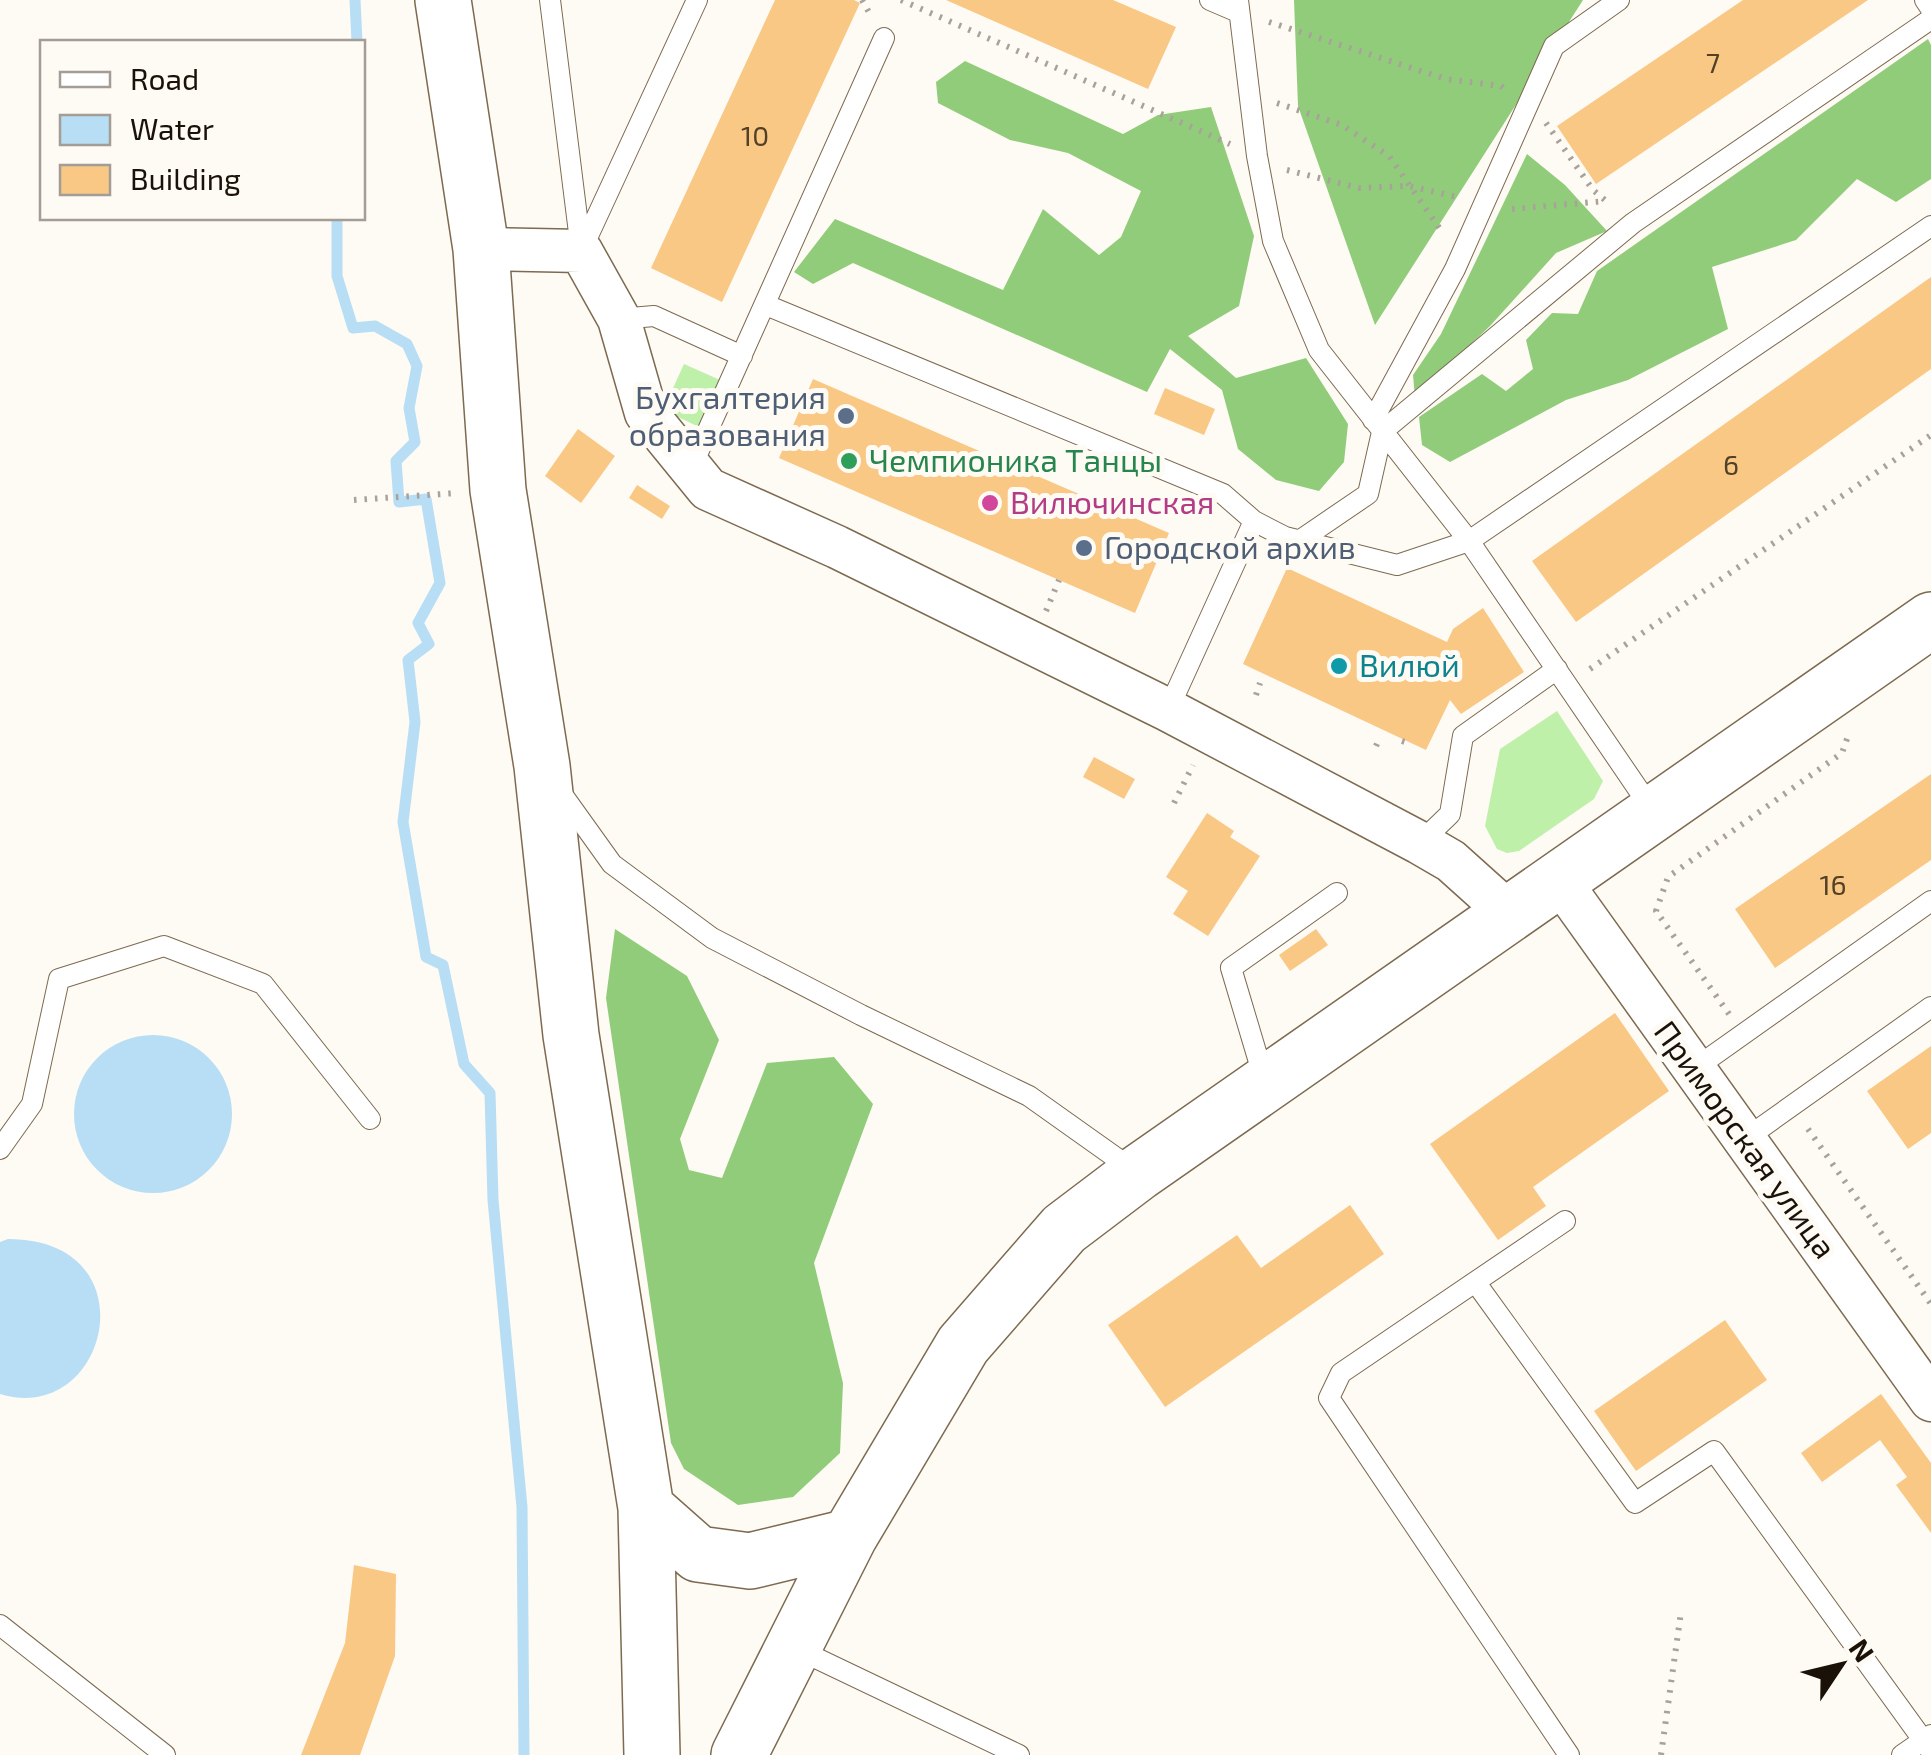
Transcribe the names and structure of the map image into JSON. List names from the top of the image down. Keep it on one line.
{"streets":{"street":["Приморская улица"]},"places":["Бухгалтерия образования","Чемпионика Танцы","Вилючинская","Городской архив","Вилюй"],"house_numbers":["7","10","6","16"],"legend":["Road","Water","Building"],"north":"top right"}
